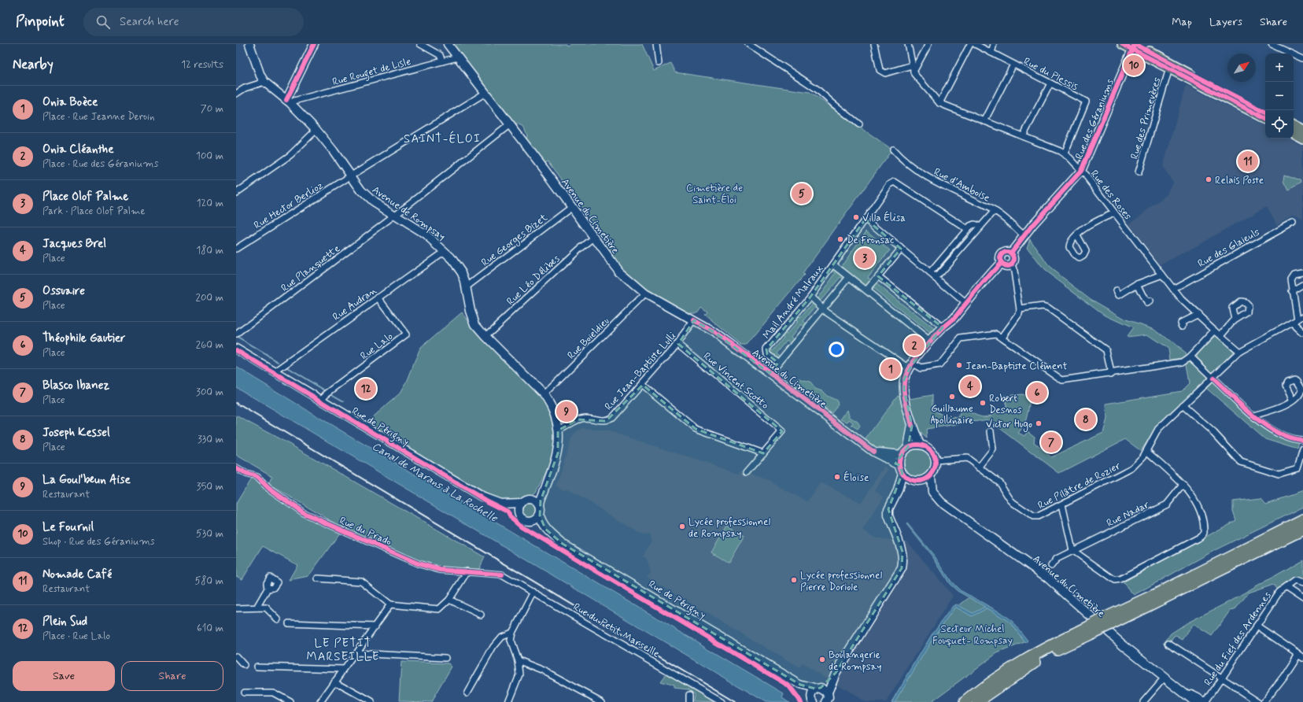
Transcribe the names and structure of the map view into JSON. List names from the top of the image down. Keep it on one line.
{"streets":{"street":["Rue Rouget de Lisle","Rue du Plessis","Rue des Primevères","Rue des Géraniums","Rue d'Amboise","Rue des Roses","Rue Hector Berlioz","Avenue de Rompsay","Avenue du Cimetière","Rue Georges Bizet","Rue des Glaieuls","Rue Planquette","Rue Léo Délibes","Mail André Malraux","Rue Audran","Rue Boieldieu","Rue Lalo","Rue Jean-Baptiste Lulli","Rue Vincent Scotto","Rue de Périgny","Rue Pilâtre de Rozier","Rue Nadar","Rue du Prado","Rue du Petit Marseille","Rue du Fief des Ardennes"]},"crossings":[["Rue Rouget de Lisle","Avenue de Rompsay"],["Rue Rouget de Lisle","Avenue du Cimetière"],["Rue du Plessis","Rue des Roses"],["Rue des Géraniums","Rue d'Amboise"],["Rue des Géraniums","Rue des Roses"],["Rue des Roses","Rue des Glaieuls"],["Rue des Roses","Rue Pilâtre de Rozier"],["Rue Hector Berlioz","Avenue de Rompsay"],["Rue Hector Berlioz","Avenue du Cimetière"],["Avenue de Rompsay","Rue Georges Bizet"],["Avenue de Rompsay","Rue Planquette"],["Avenue de Rompsay","Rue Léo Délibes"],["Avenue de Rompsay","Rue Audran"],["Avenue de Rompsay","Rue Boieldieu"],["Avenue de Rompsay","Rue Jean-Baptiste Lulli"],["Avenue de Rompsay","Rue de Périgny"],["Avenue du Cimetière","Rue Georges Bizet"],["Avenue du Cimetière","Rue Planquette"],["Avenue du Cimetière","Rue Léo Délibes"],["Avenue du Cimetière","Rue Boieldieu"],["Avenue du Cimetière","Rue Jean-Baptiste Lulli"],["Avenue du Cimetière","Rue Pilâtre de Rozier"],["Avenue du Cimetière","Rue du Fief des Ardennes"],["Rue Audran","Rue Lalo"],["Rue Audran","Rue de Périgny"],["Rue Lalo","Rue de Périgny"],["Rue Jean-Baptiste Lulli","Rue Vincent Scotto"],["Rue du Prado","Rue du Petit Marseille"]],"districts":["SAINT-ÉLOI","LE PETIT MARSEILLE"],"water":["Canal de Marans à La Rochelle"],"parks":["Cimetière de Saint-Éloi","Secteur Michel Fouquet- Rompsay"],"places":["Relais Poste","Villa Élisa","De Fronsac","Jean-Baptiste Clément","Guillaume Apollinaire","Robert Desnos","Victor Hugo","Éloïse","Lycée professionnel de Rompsay","Lycée professionnel Pierre Doriole","Boulangerie de Rompsay"],"north":"top right","page":{"header":"Pinpoint","search":"Search here","nav":["Map","Layers","Share"],"heading":["Nearby","12 results"],"map_buttons":["+","−"],"pins":["10","11","5","3","2","1","4","12","6","9","8","7"],"list":[{"mark":"1","name":"Onia Boèce","note":"Place · Rue Jeanne Deroin","value":"70 m"},{"mark":"2","name":"Onia Cléanthe","note":"Place · Rue des Géraniums","value":"100 m"},{"mark":"3","name":"Place Olof Palme","note":"Park · Place Olof Palme","value":"120 m"},{"mark":"4","name":"Jacques Brel","note":"Place","value":"180 m"},{"mark":"5","name":"Ossuaire","note":"Place","value":"200 m"},{"mark":"6","name":"Théophile Gautier","note":"Place","value":"260 m"},{"mark":"7","name":"Blasco Ibanez","note":"Place","value":"300 m"},{"mark":"8","name":"Joseph Kessel","note":"Place","value":"330 m"},{"mark":"9","name":"La Goul'beun Aise","note":"Restaurant","value":"350 m"},{"mark":"10","name":"Le Fournil","note":"Shop · Rue des Géraniums","value":"530 m"},{"mark":"11","name":"Nomade Café","note":"Restaurant","value":"580 m"},{"mark":"12","name":"Plein Sud","note":"Place · Rue Lalo","value":"610 m"}],"buttons":["Save","Share"]}}
